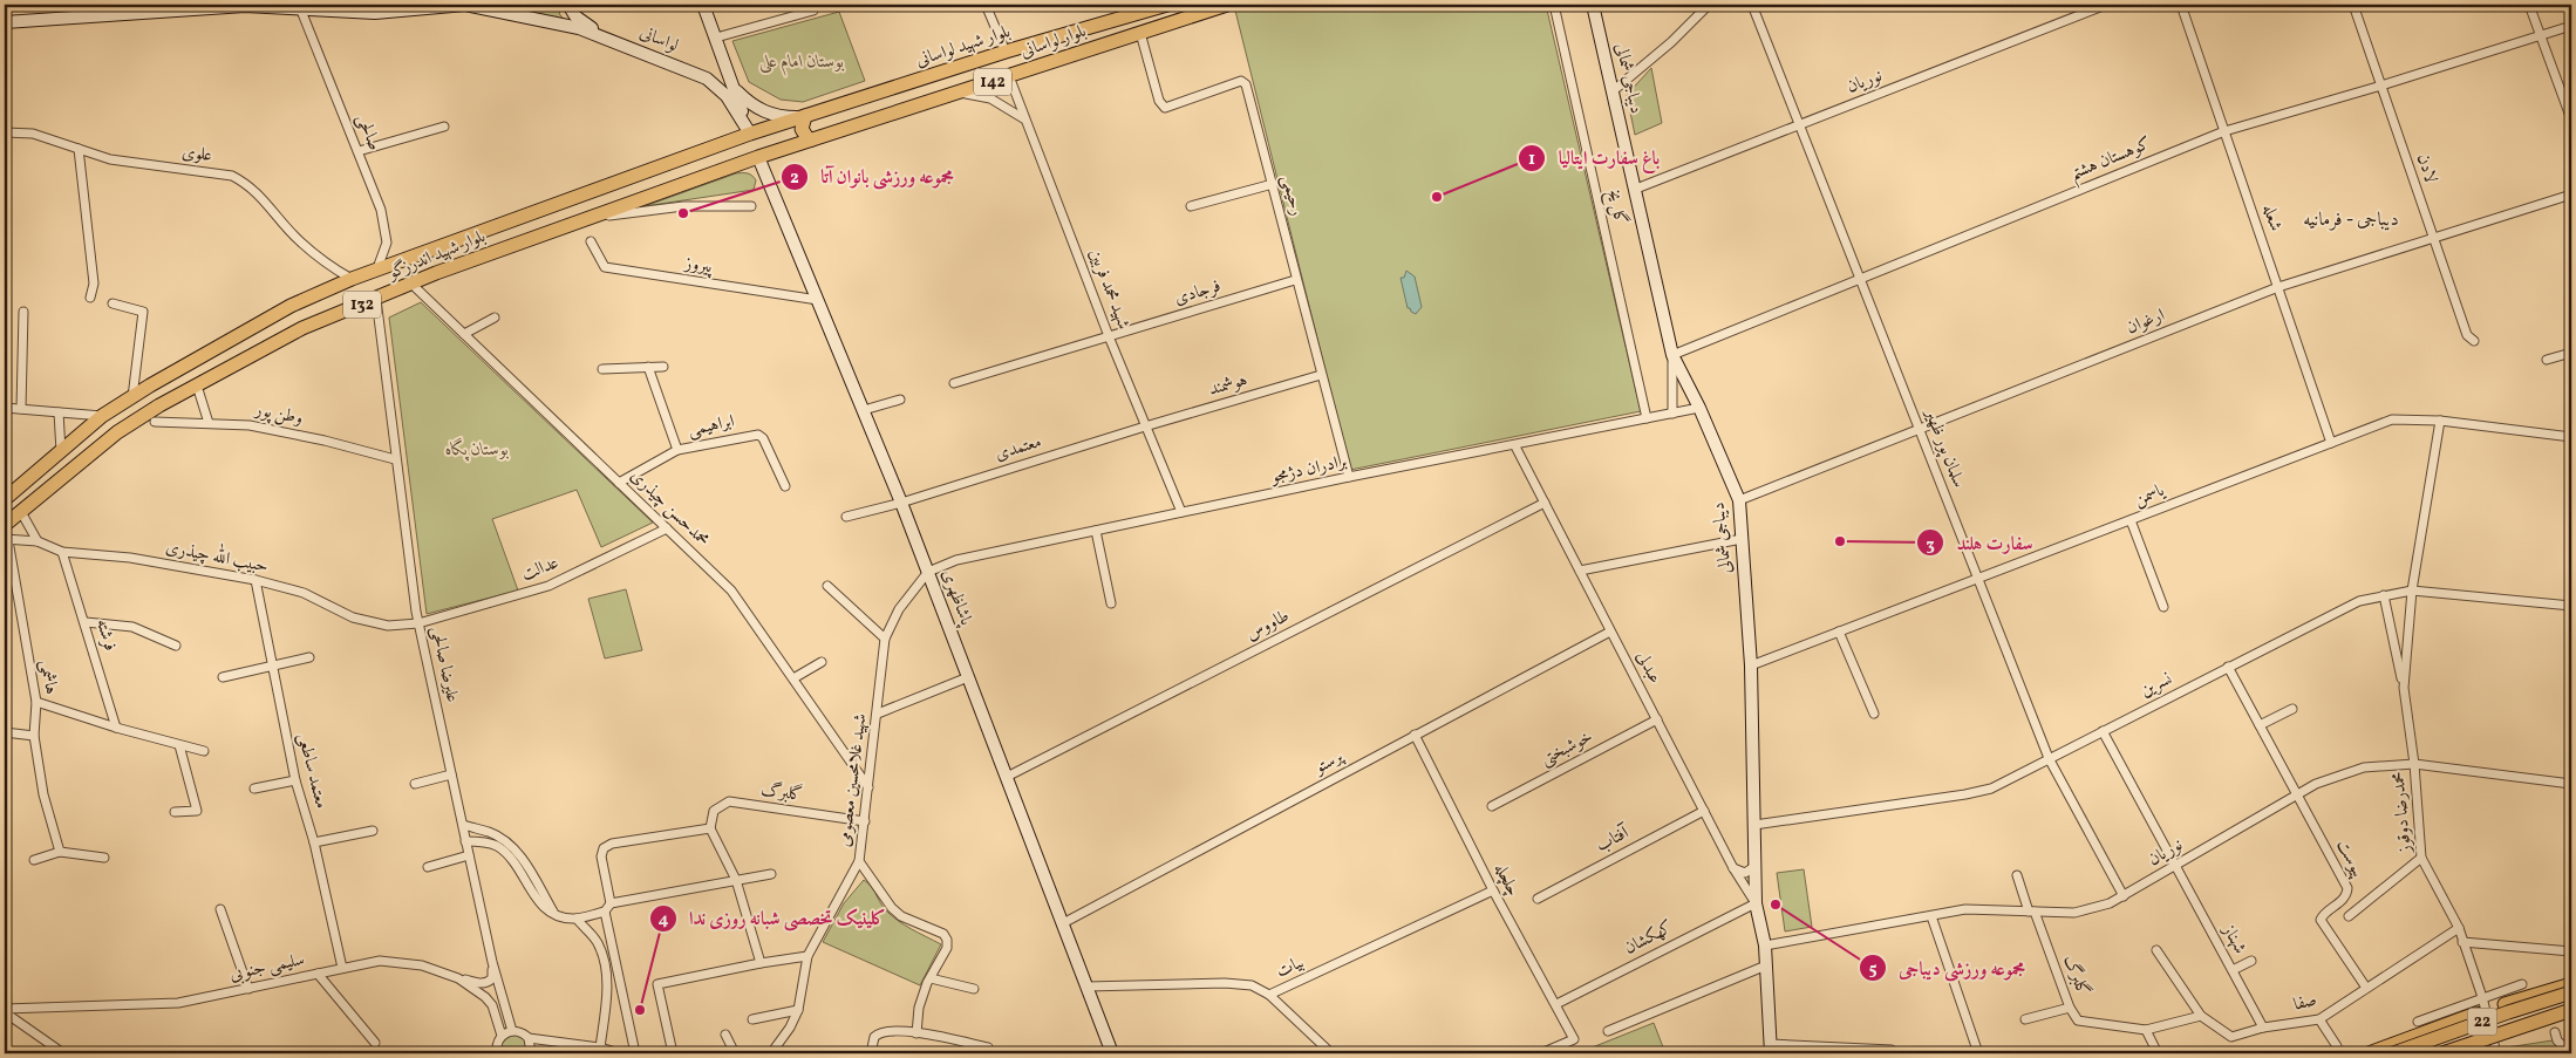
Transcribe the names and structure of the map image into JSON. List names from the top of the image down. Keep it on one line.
{"streets":{"main road":["لواسانی","بلوار لواسانی","بلوار شهید لواسانی","دیباجی شمالی","142","بلوار شهید اندرزگو","132","پاشاظهری","22"],"street":["نوریان","صالحی","علوی","کوهستان هشتم","لادن","رحیمی","گل یخ","شعله","پیروز","شهید محمد فربین","فرجادی","ارغوان","هوشمند","وطن پور","ابراهیمی","معتمدی","سلمان پور ظهیر","برادران دژمجو","یاسمن","محمدحسن چیذری","حبیب الله چیذری","عدالت","طاووس","فرشته","علیرضا صالحی","عبدلی","هاشمی","نسرین","خوشبختی","پرستو","معتمد ساطعی","شهید غلامحسین معصومی","گلبرگ","محمدرضا دوقوز","آفتاب","پیوست","چلچله","کهکشان","شهناز","سلیمی جنوبی","بیات","صفا"]},"crossings":[["لواسانی","142"],["لواسانی","صالحی"],["لواسانی","بلوار شهید اندرزگو"],["بلوار لواسانی","رحیمی"],["بلوار لواسانی","بلوار شهید اندرزگو"],["بلوار لواسانی","شهید محمد فربین"],["بلوار لواسانی","پاشاظهری"],["بلوار شهید لواسانی","142"],["دیباجی شمالی","نوریان"],["دیباجی شمالی","کوهستان هشتم"],["دیباجی شمالی","ارغوان"],["دیباجی شمالی","برادران دژمجو"],["دیباجی شمالی","یاسمن"],["دیباجی شمالی","عبدلی"],["دیباجی شمالی","نسرین"],["دیباجی شمالی","کهکشان"],["142","بلوار شهید اندرزگو"],["نوریان","سلمان پور ظهیر"],["نوریان","گلبرگ"],["نوریان","محمدرضا دوقوز"],["نوریان","پیوست"],["نوریان","شهناز"],["صالحی","بلوار شهید اندرزگو"],["علوی","بلوار شهید اندرزگو"],["کوهستان هشتم","لادن"],["کوهستان هشتم","شعله"],["کوهستان هشتم","سلمان پور ظهیر"],["لادن","ارغوان"],["رحیمی","فرجادی"],["رحیمی","هوشمند"],["رحیمی","برادران دژمجو"],["گل یخ","برادران دژمجو"],["شعله","ارغوان"],["شعله","یاسمن"],["بلوار شهید اندرزگو","محمدحسن چیذری"],["بلوار شهید اندرزگو","پاشاظهری"],["بلوار شهید اندرزگو","علیرضا صالحی"],["پیروز","پاشاظهری"],["شهید محمد فربین","فرجادی"],["شهید محمد فربین","هوشمند"],["شهید محمد فربین","معتمدی"],["شهید محمد فربین","برادران دژمجو"],["ارغوان","سلمان پور ظهیر"],["هوشمند","معتمدی"],["وطن پور","علیرضا صالحی"],["ابراهیمی","محمدحسن چیذری"],["معتمدی","پاشاظهری"],["سلمان پور ظهیر","یاسمن"],["سلمان پور ظهیر","نسرین"],["برادران دژمجو","پاشاظهری"],["برادران دژمجو","عبدلی"],["برادران دژمجو","شهید غلامحسین معصومی"],["یاسمن","محمدرضا دوقوز"],["محمدحسن چیذری","عدالت"],["محمدحسن چیذری","شهید غلامحسین معصومی"],["حبیب الله چیذری","عدالت"],["حبیب الله چیذری","فرشته"],["حبیب الله چیذری","علیرضا صالحی"],["حبیب الله چیذری","هاشمی"],["حبیب الله چیذری","معتمد ساطعی"],["عدالت","علیرضا صالحی"],["پاشاظهری","طاووس"],["پاشاظهری","پرستو"],["پاشاظهری","شهید غلامحسین معصومی"],["پاشاظهری","بیات"],["طاووس","عبدلی"],["عبدلی","خوشبختی"],["عبدلی","پرستو"],["عبدلی","آفتاب"],["عبدلی","کهکشان"],["نسرین","محمدرضا دوقوز"],["نسرین","شهناز"],["پرستو","چلچله"],["معتمد ساطعی","سلیمی جنوبی"],["شهید غلامحسین معصومی","گلبرگ"],["محمدرضا دوقوز","صفا"],["پیوست","صفا"],["چلچله","کهکشان"],["چلچله","بیات"],["شهناز","صفا"]],"districts":["دیباجی - فرمانیه"],"parks":["بوستان امام علی","بوستان پگاه"],"places":["باغ سفارت ایتالیا","مجموعه ورزشی بانوان آتا","سفارت هلند","مجموعه ورزشی دیباجی","کلینیک تخصصی شبانه روزی ندا"]}
